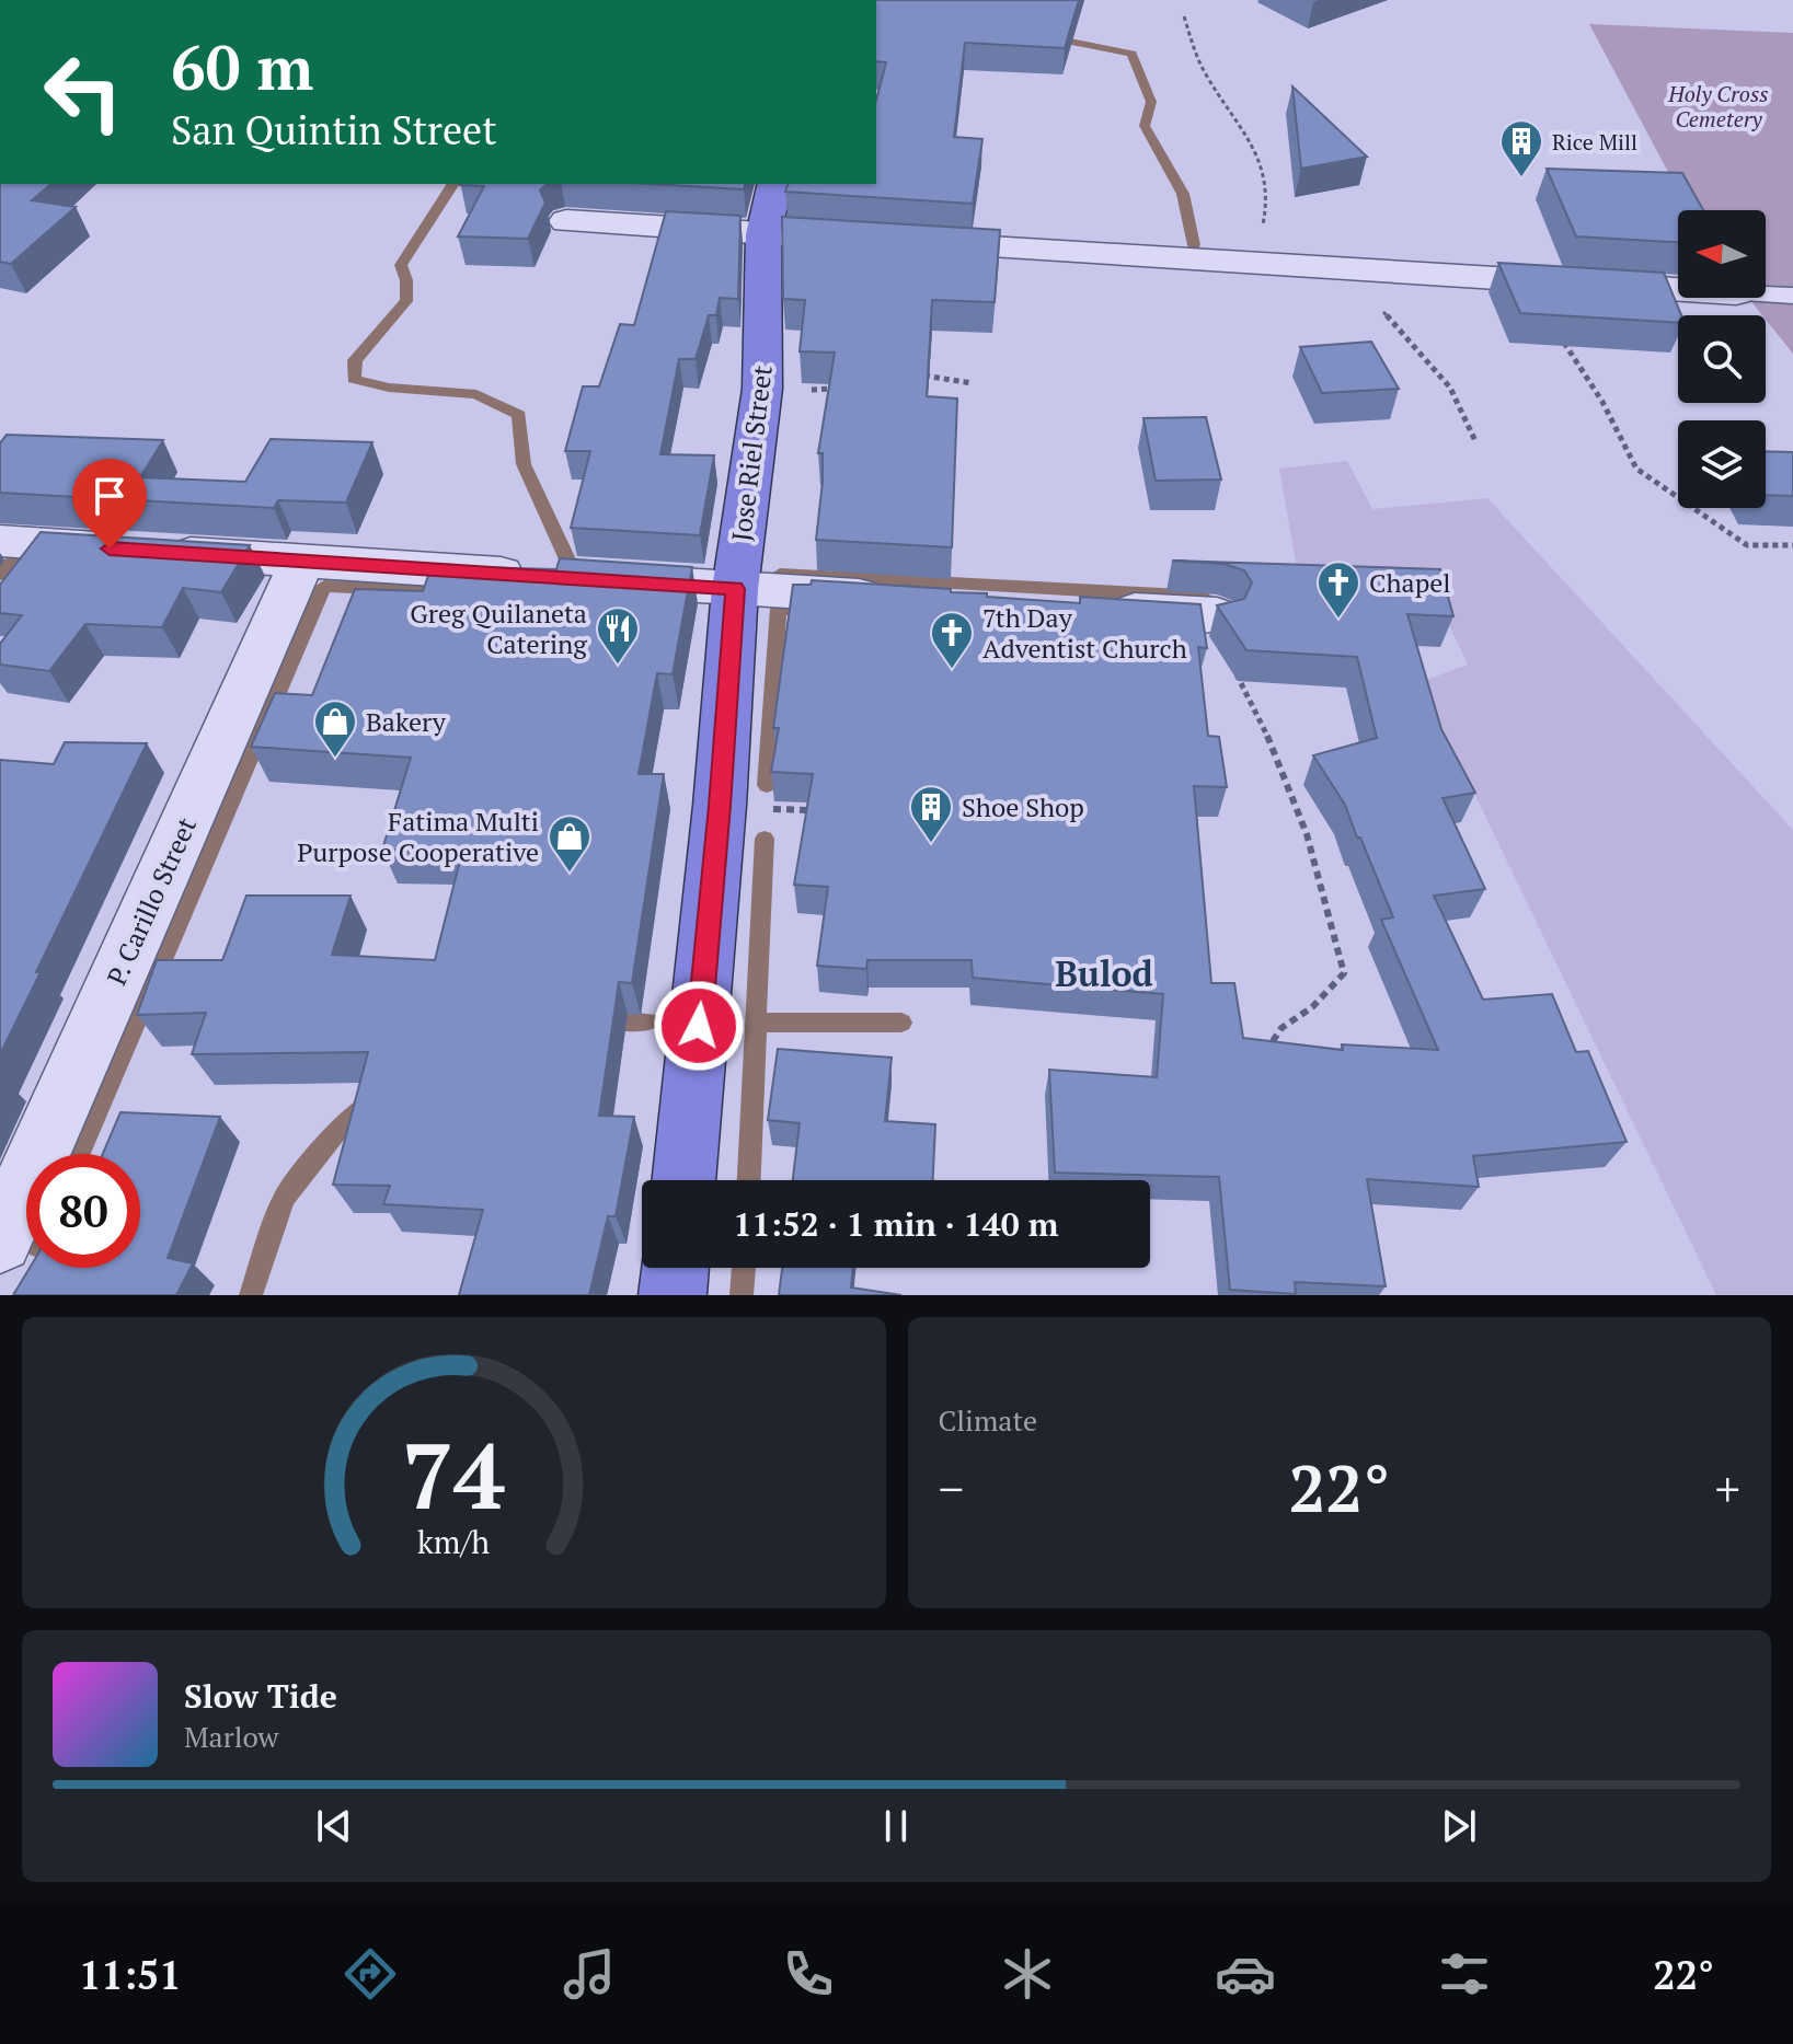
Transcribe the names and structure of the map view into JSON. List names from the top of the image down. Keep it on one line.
{"streets":{"highway":["Jose Riel Street"],"street":["P. Carillo Street"]},"districts":["Bulod"],"parks":["Holy Cross Cemetery"],"places":{"building":["Rice Mill","Shoe Shop"],"church":["Chapel","7th Day Adventist Church"],"restaurant":["Greg Quilaneta Catering"],"shop":["Bakery","Fatima Multi Purpose Cooperative"]},"north":"left","page":{"turn":["60 m","San Quintin Street"],"limit":"80","trip":"11:52 · 1 min · 140 m","tile":"Climate","heat":["−","22°","+"],"song":["Slow Tide","Marlow"],"tabs":["11:51","22°"],"gauge":["74","km/h"]}}
